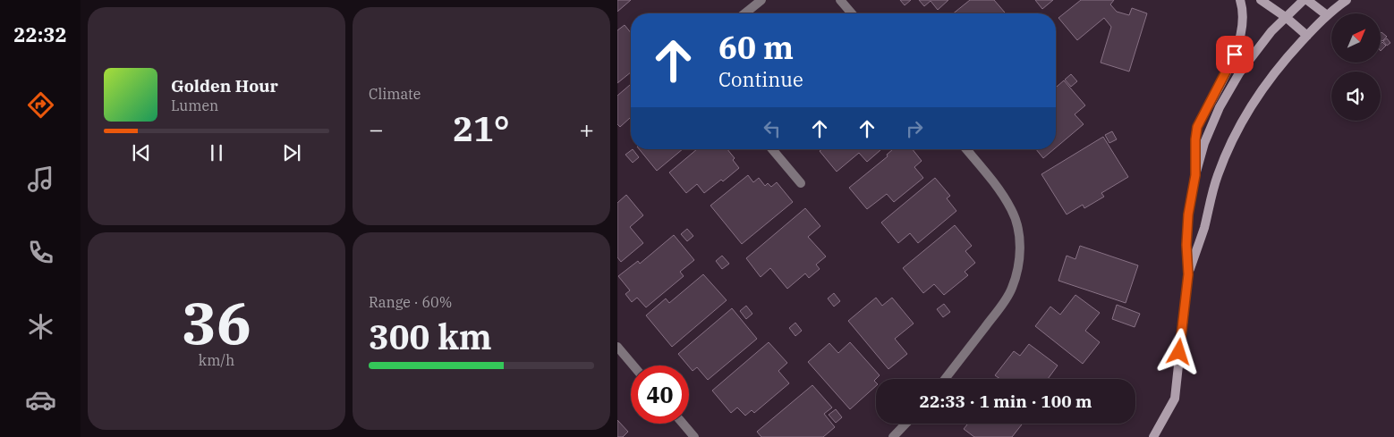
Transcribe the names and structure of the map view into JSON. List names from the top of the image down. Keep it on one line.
{"north":"top right","page":{"tabs":"22:32","tile":["Climate",["36","km/h"],["Range · 60%","300 km"]],"turn":["60 m","Continue"],"song":["Golden Hour","Lumen"],"heat":["−","21°","+"],"limit":"40","trip":"22:33 · 1 min · 100 m"}}
